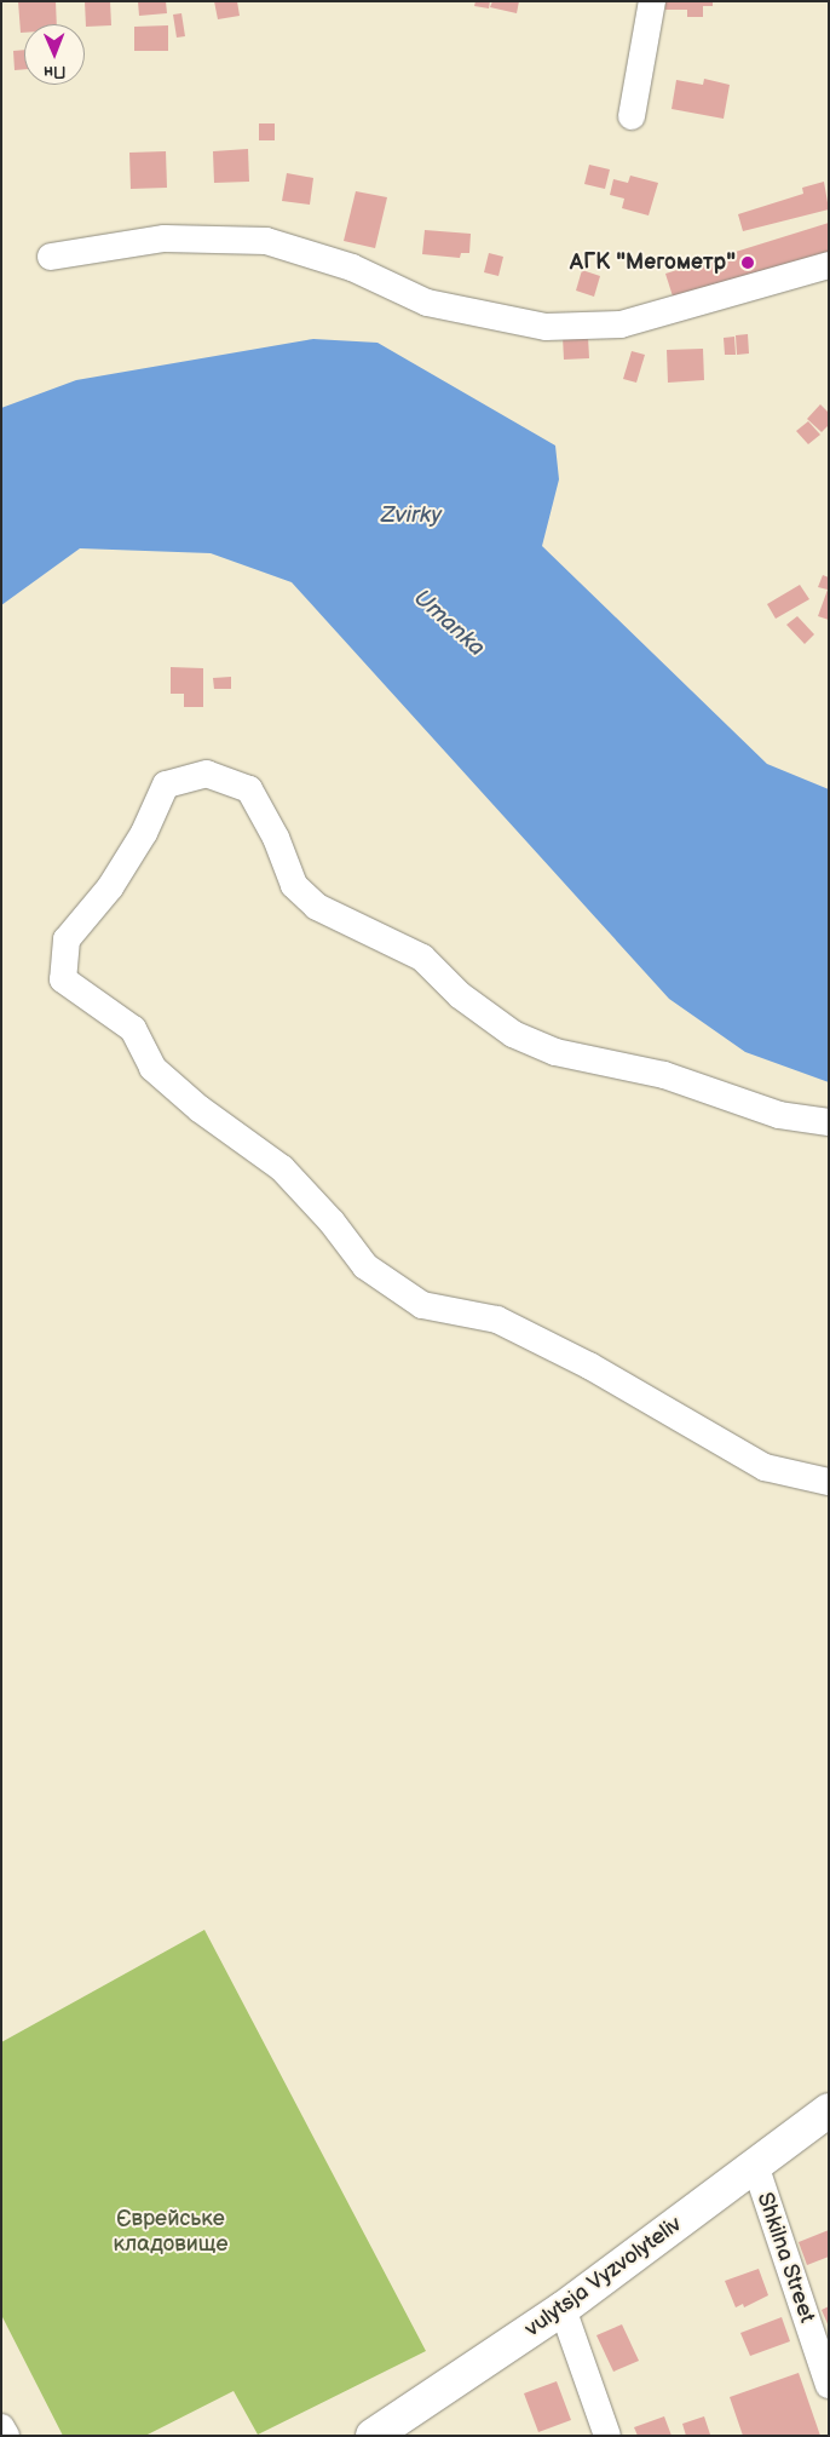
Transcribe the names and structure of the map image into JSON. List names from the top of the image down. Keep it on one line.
{"streets":{"main road":["vulytsja Vyzvolyteliv"],"street":["Shkilna Street"]},"crossings":[["Shkilna Street","vulytsja Vyzvolyteliv"]],"water":["Zvirky","Umanka"],"parks":["Єврейське кладовище"],"places":["АГК \"Мегометр\""],"north":"bottom"}
